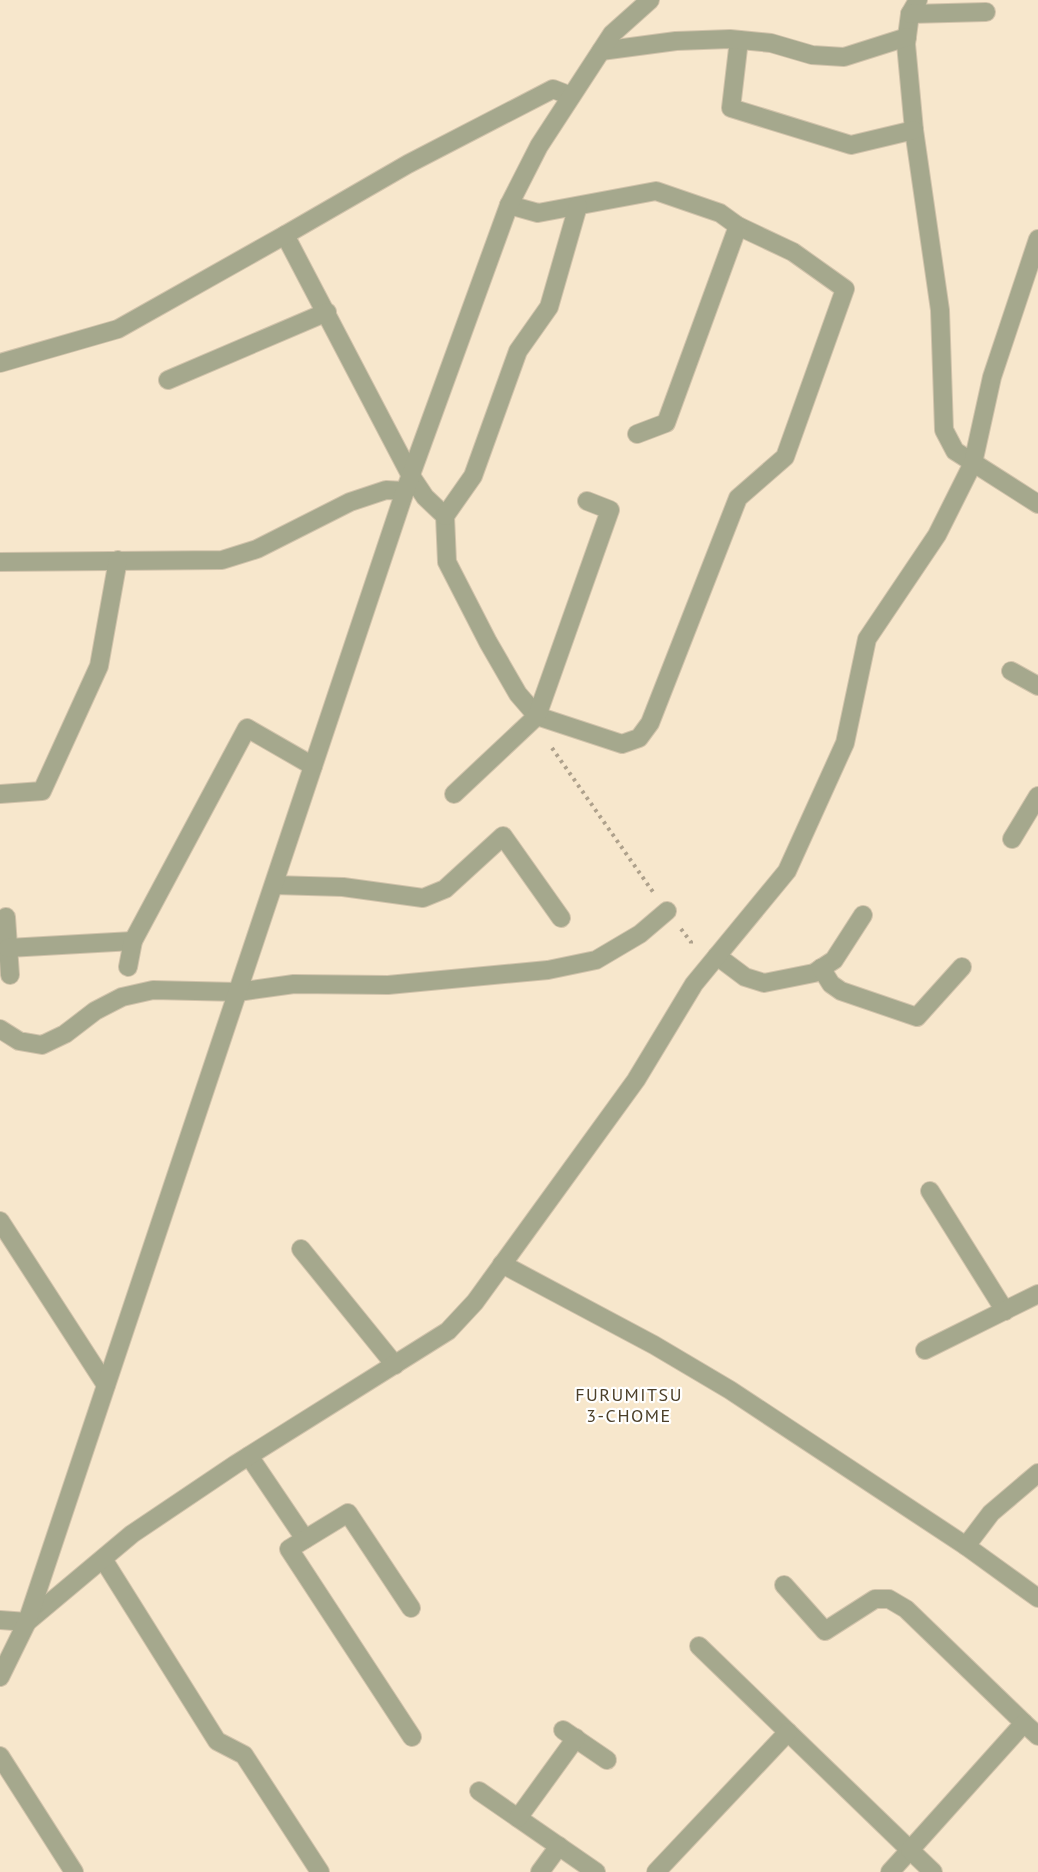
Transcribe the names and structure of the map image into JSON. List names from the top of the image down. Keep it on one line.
{"districts":["FURUMITSU 3-CHOME"]}
